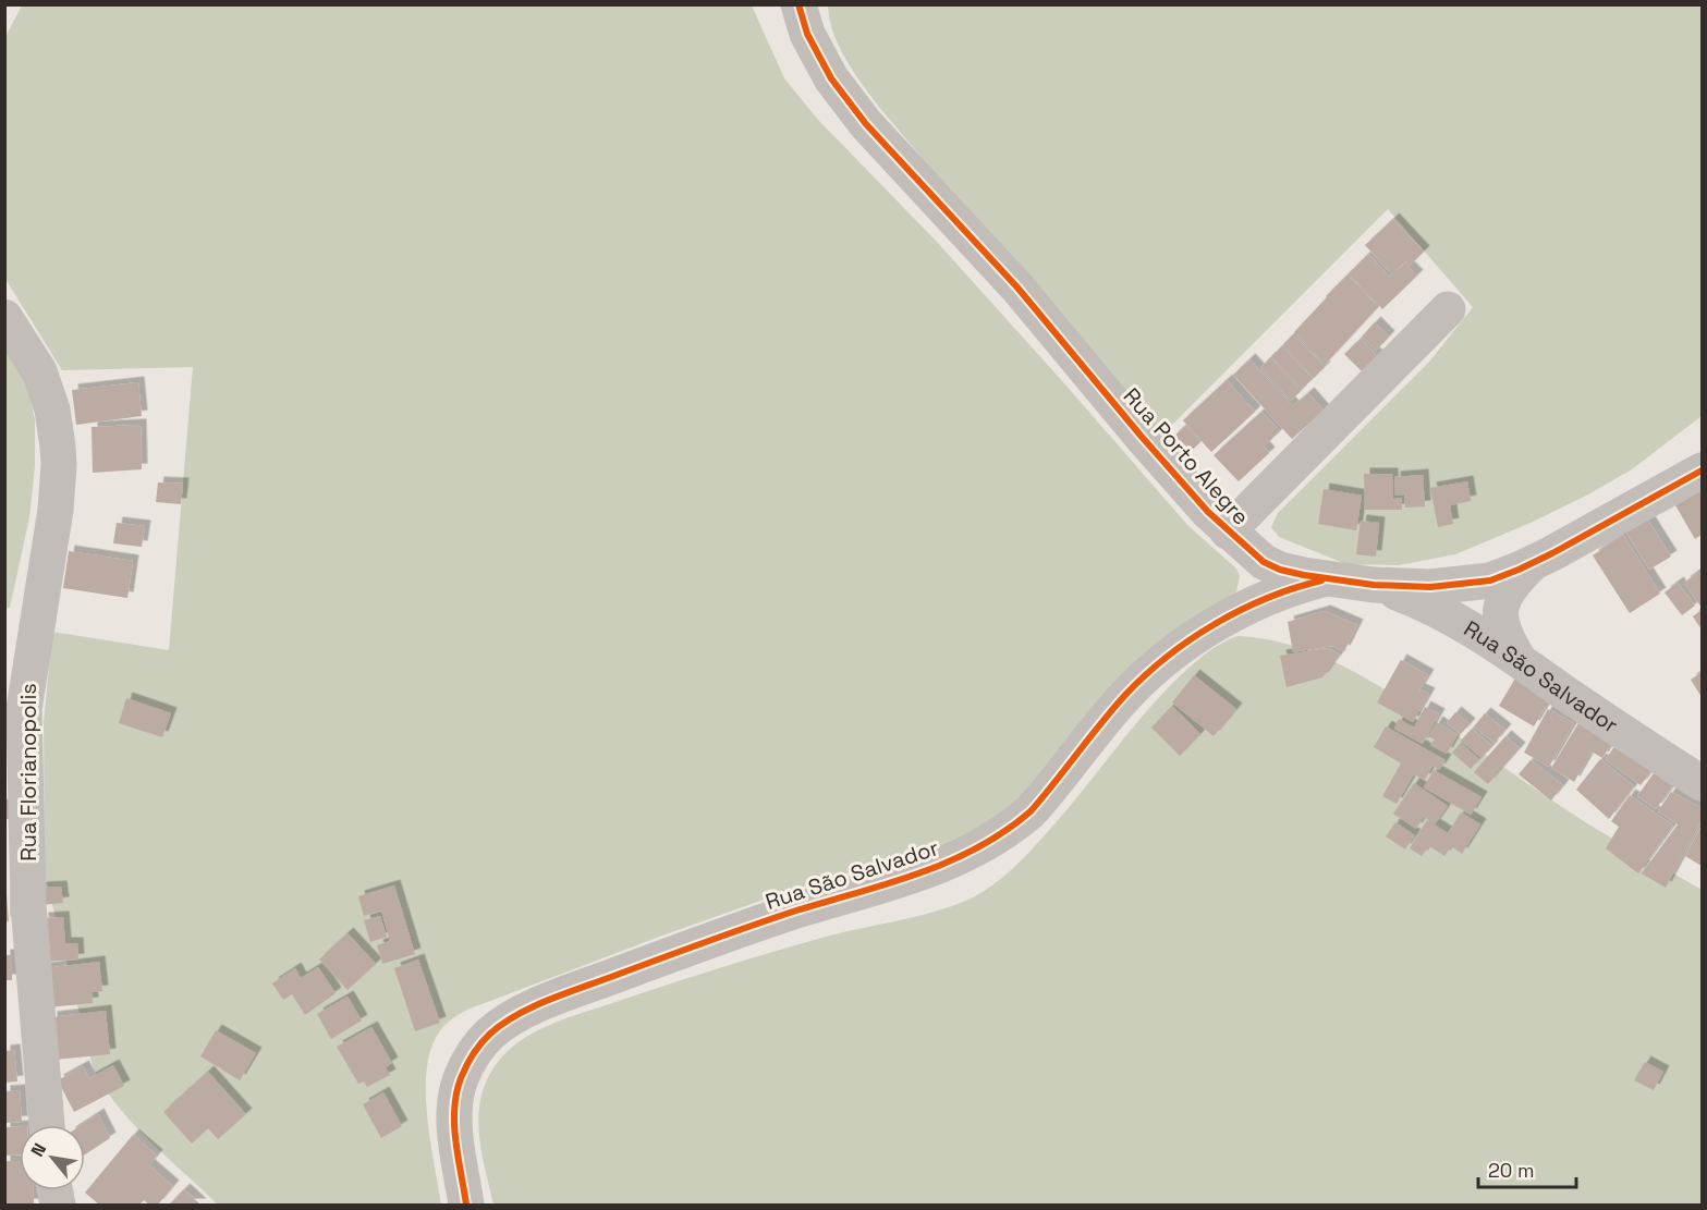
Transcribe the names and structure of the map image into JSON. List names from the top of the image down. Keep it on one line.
{"streets":{"street":["Rua Porto Alegre","Rua São Salvador","Rua Florianopolis"]},"crossings":[["Rua Porto Alegre","Rua São Salvador"]],"scale_bar":"20 m","north":"top left"}
